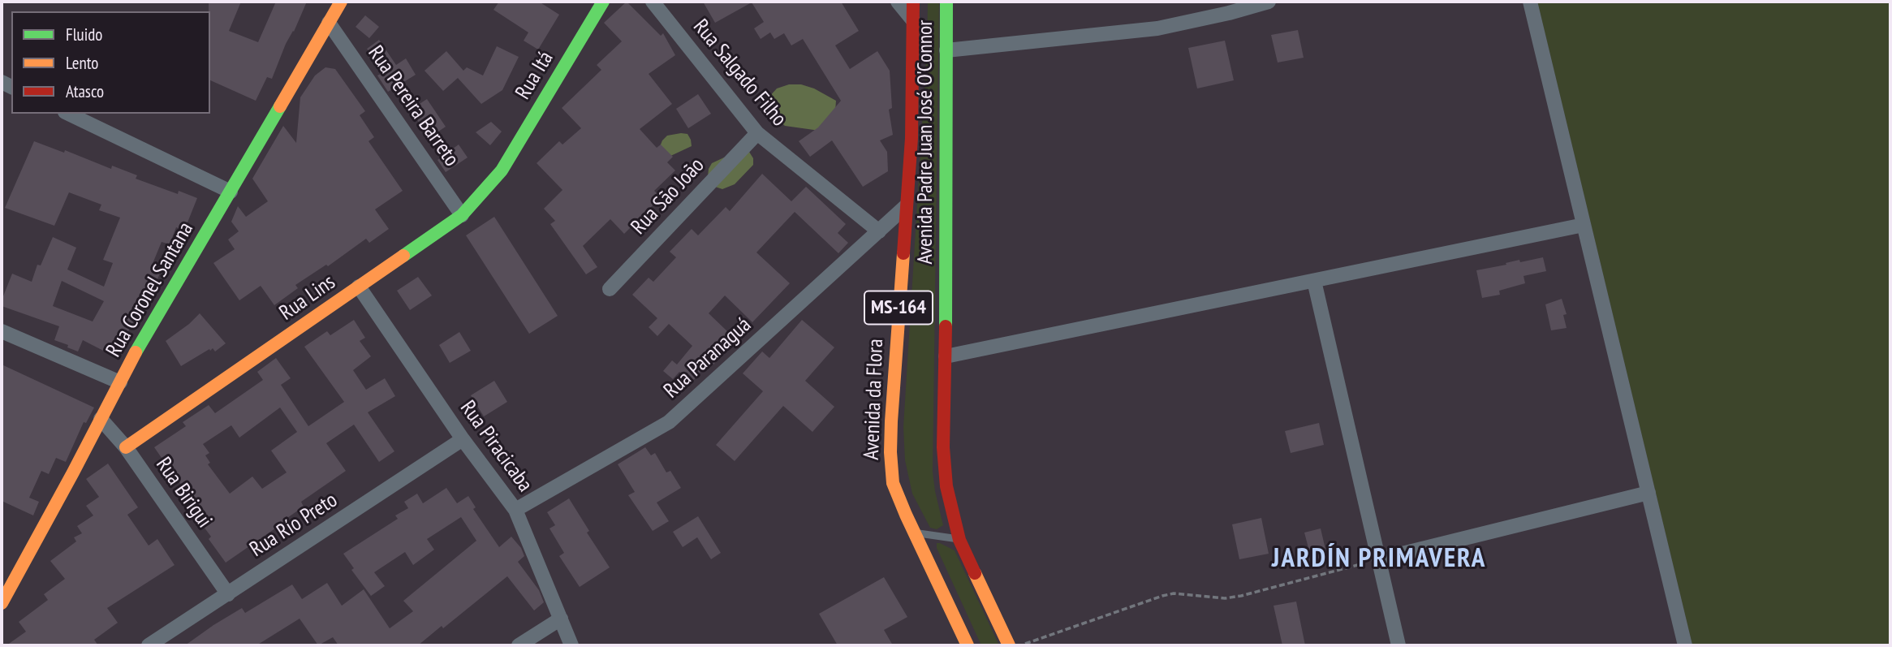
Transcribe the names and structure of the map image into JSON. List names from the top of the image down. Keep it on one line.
{"streets":{"street":["Rua Salgado Filho","Rua Itá","Rua Pereira Barreto","Avenida Padre Juan José O'Connor","Rua São João","Rua Coronel Santana","Rua Lins","MS-164","Rua Paranaguá","Avenida da Flora","Rua Piracicaba","Rua Birigui","Rua Río Preto"]},"crossings":[["Rua Salgado Filho","Rua São João"],["Rua Salgado Filho","Rua Paranaguá"],["Rua Itá","Rua Lins"],["Rua Pereira Barreto","Rua Coronel Santana"],["Rua Pereira Barreto","Rua Lins"],["Rua Coronel Santana","Rua Birigui"],["Rua Lins","Rua Piracicaba"],["Rua Lins","Rua Birigui"],["Rua Paranaguá","Avenida da Flora"],["Rua Paranaguá","Rua Piracicaba"],["Rua Piracicaba","Rua Río Preto"],["Rua Birigui","Rua Río Preto"]],"districts":["JARDÍN PRIMAVERA"],"legend":["Fluido","Lento","Atasco"]}
